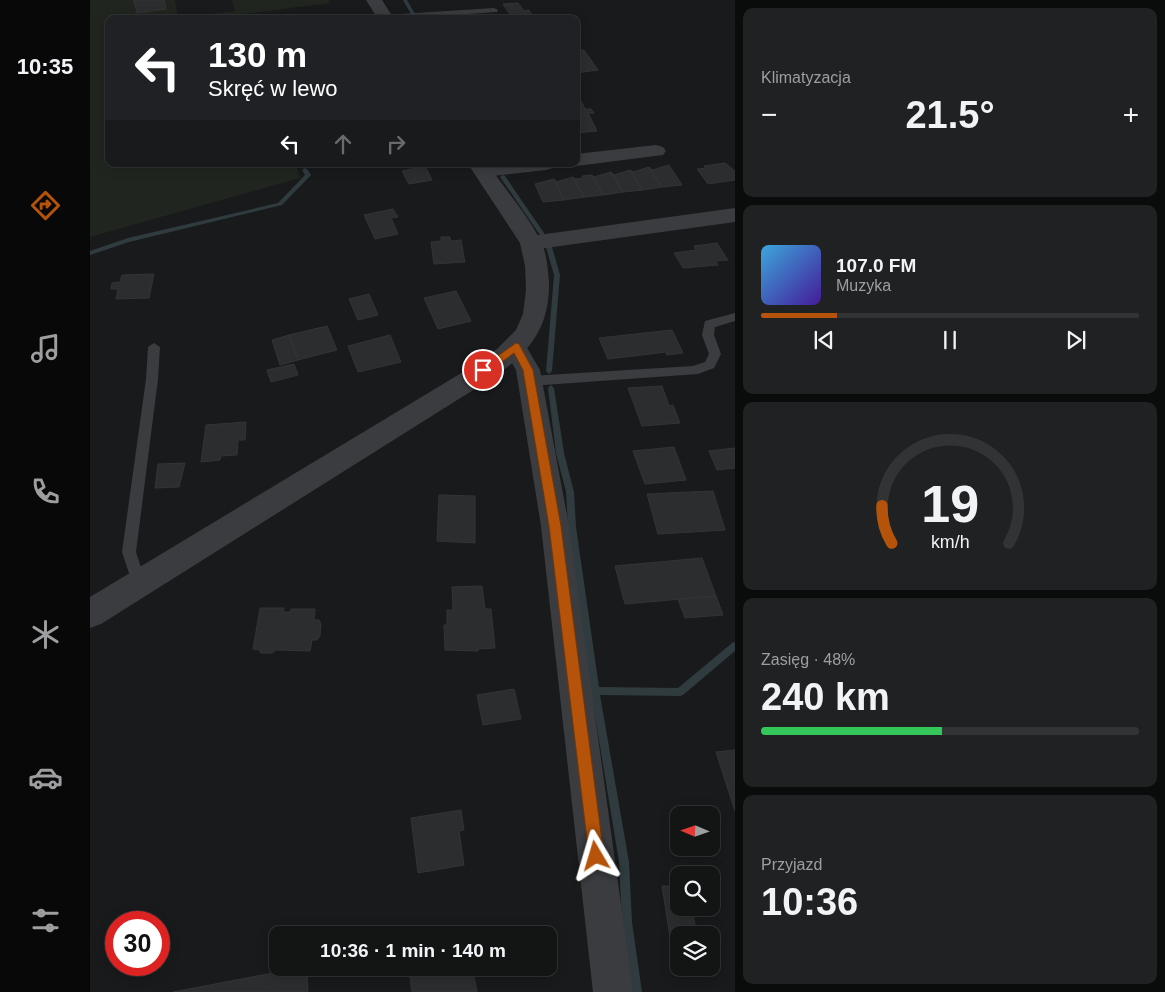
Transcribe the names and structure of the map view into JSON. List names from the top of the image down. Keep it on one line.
{"north":"left","page":{"tabs":"10:35","tile":["Klimatyzacja",["Zasięg · 48%","240 km"],["Przyjazd","10:36"]],"turn":["130 m","Skręć w lewo"],"heat":["−","21.5°","+"],"song":["107.0 FM","Muzyka"],"limit":"30","trip":"10:36 · 1 min · 140 m","gauge":["19","km/h"]}}
